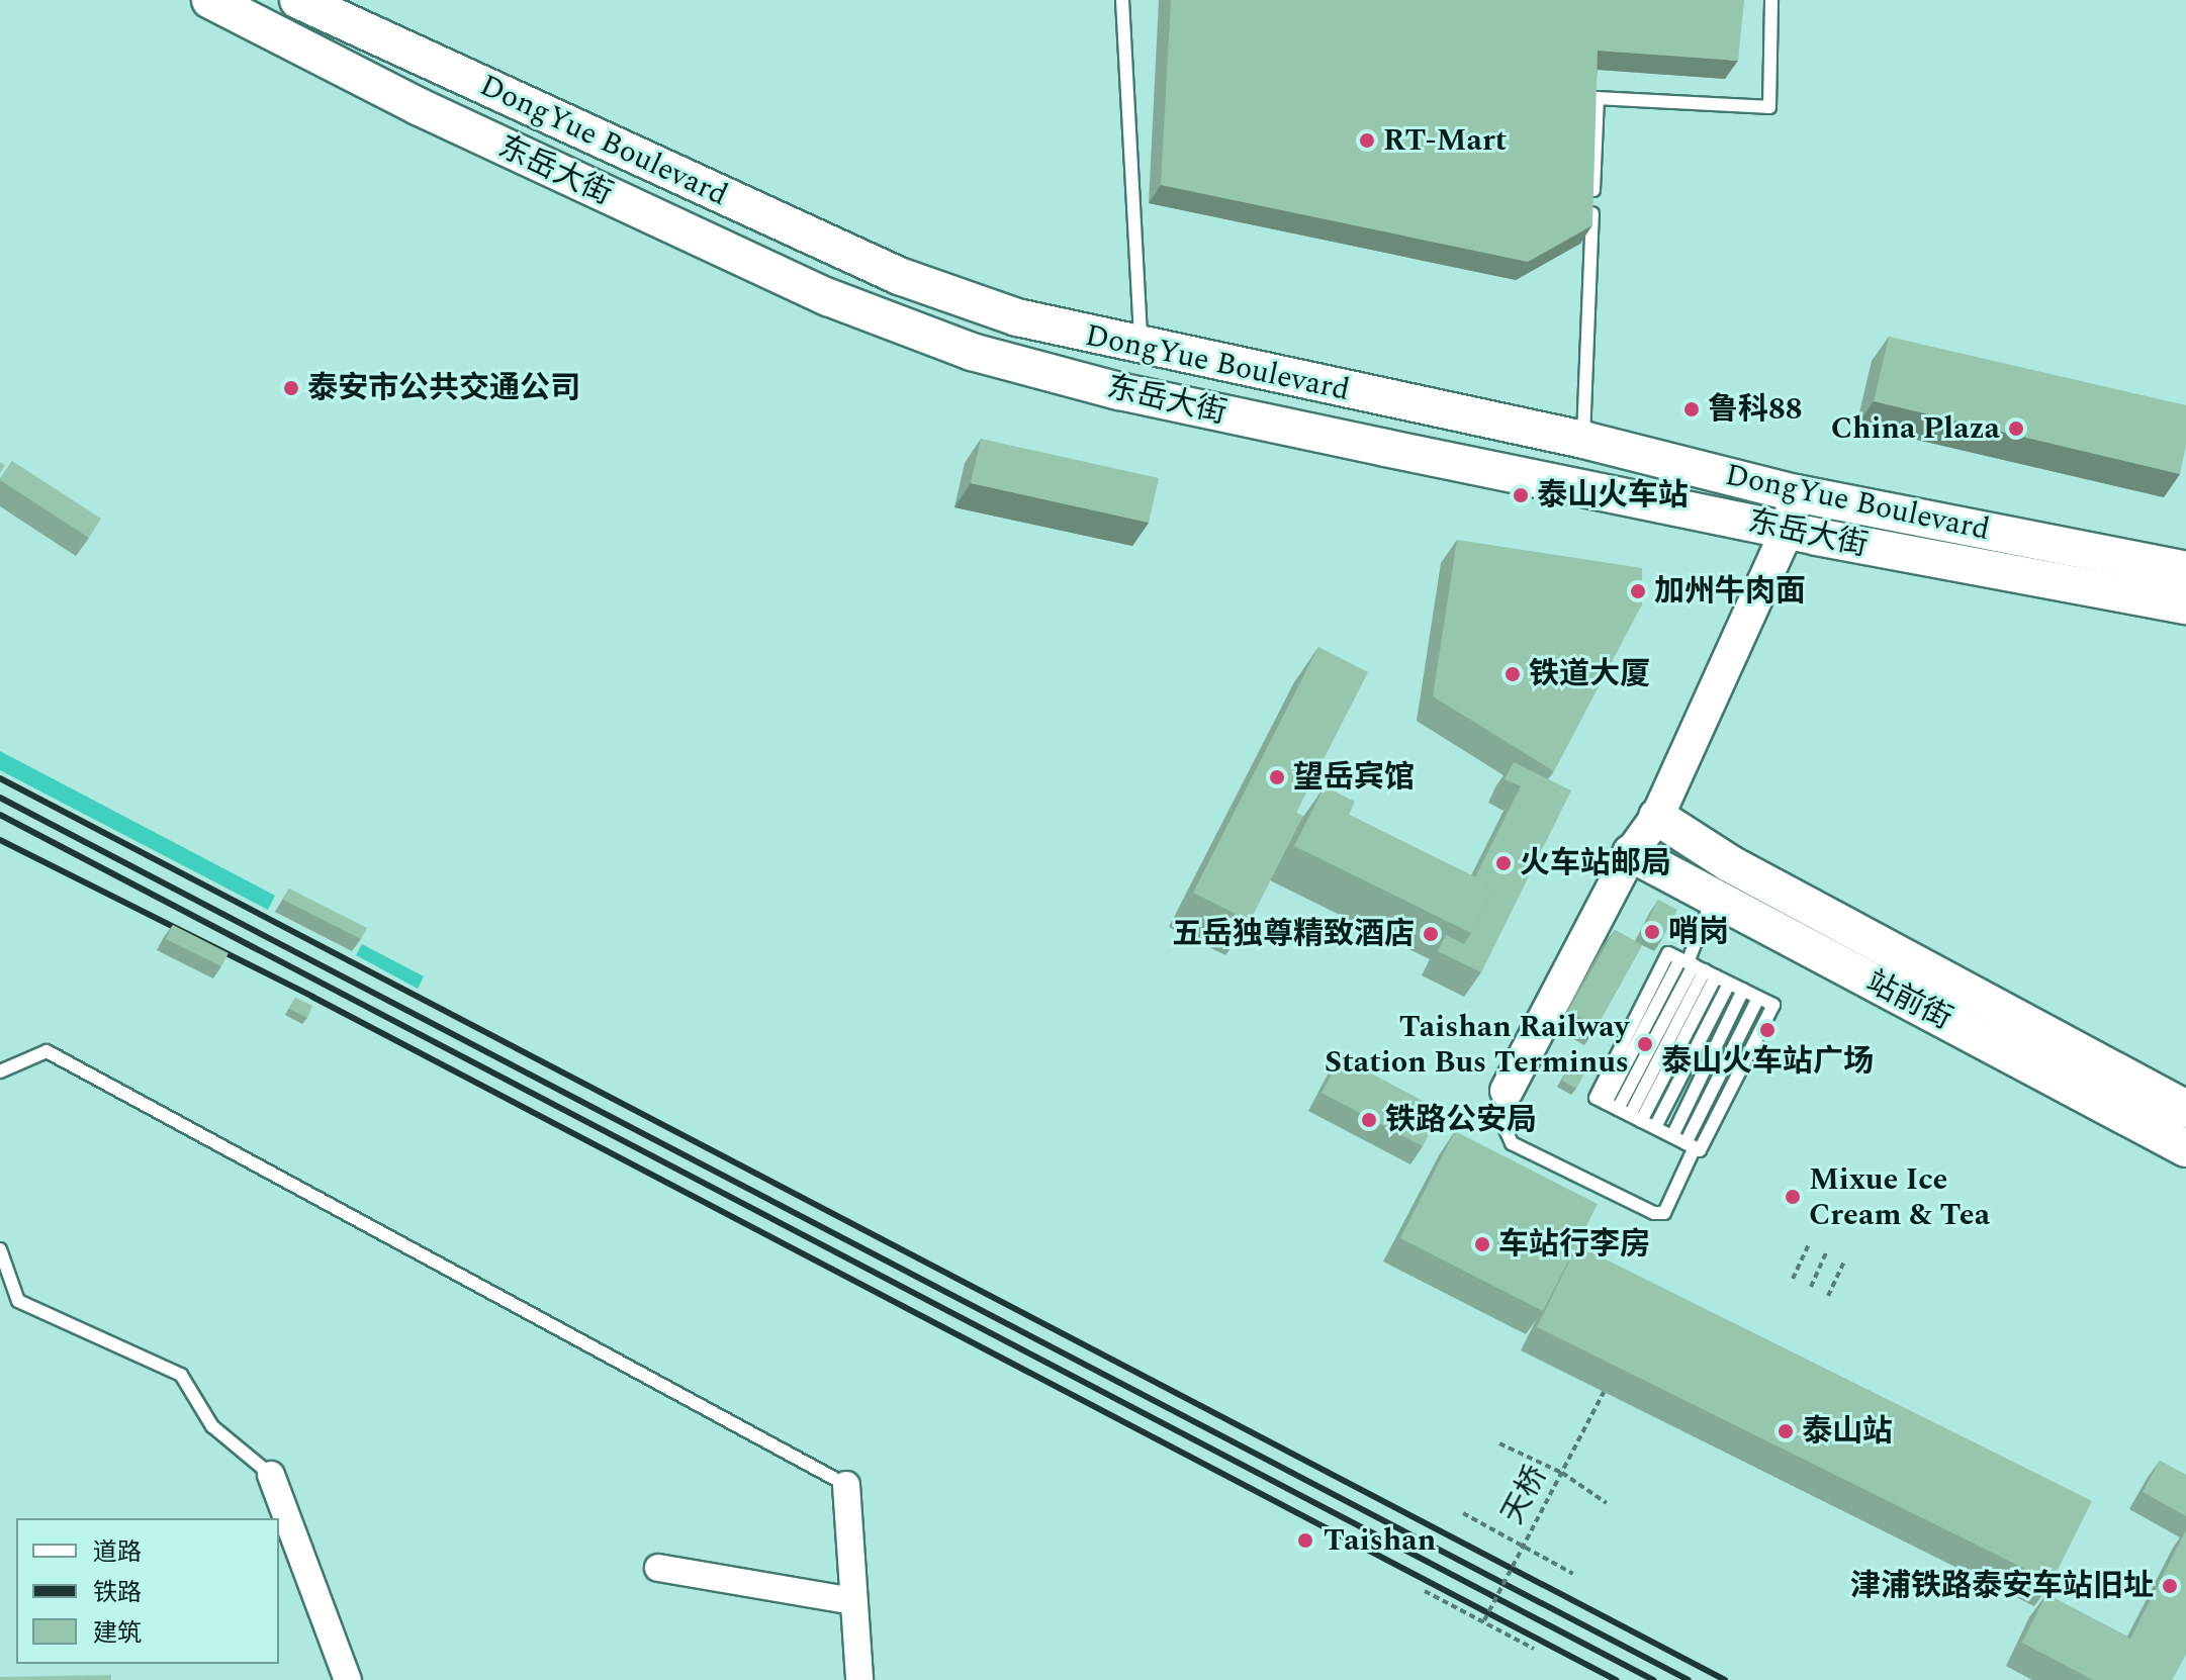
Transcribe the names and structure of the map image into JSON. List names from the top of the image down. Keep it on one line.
{"streets":{"main road":["DongYue Boulevard","东岳大街","站前街"],"path":["天桥"]},"places":["RT-Mart","泰安市公共交通公司","鲁科88","China Plaza","泰山火车站","加州牛肉面","铁道大厦","望岳宾馆","火车站邮局","哨岗","五岳独尊精致酒店","泰山火车站广场","Taishan Railway Station Bus Terminus","铁路公安局","Mixue Ice Cream & Tea","车站行李房","泰山站","Taishan","津浦铁路泰安车站旧址"],"legend":["道路","铁路","建筑"]}
